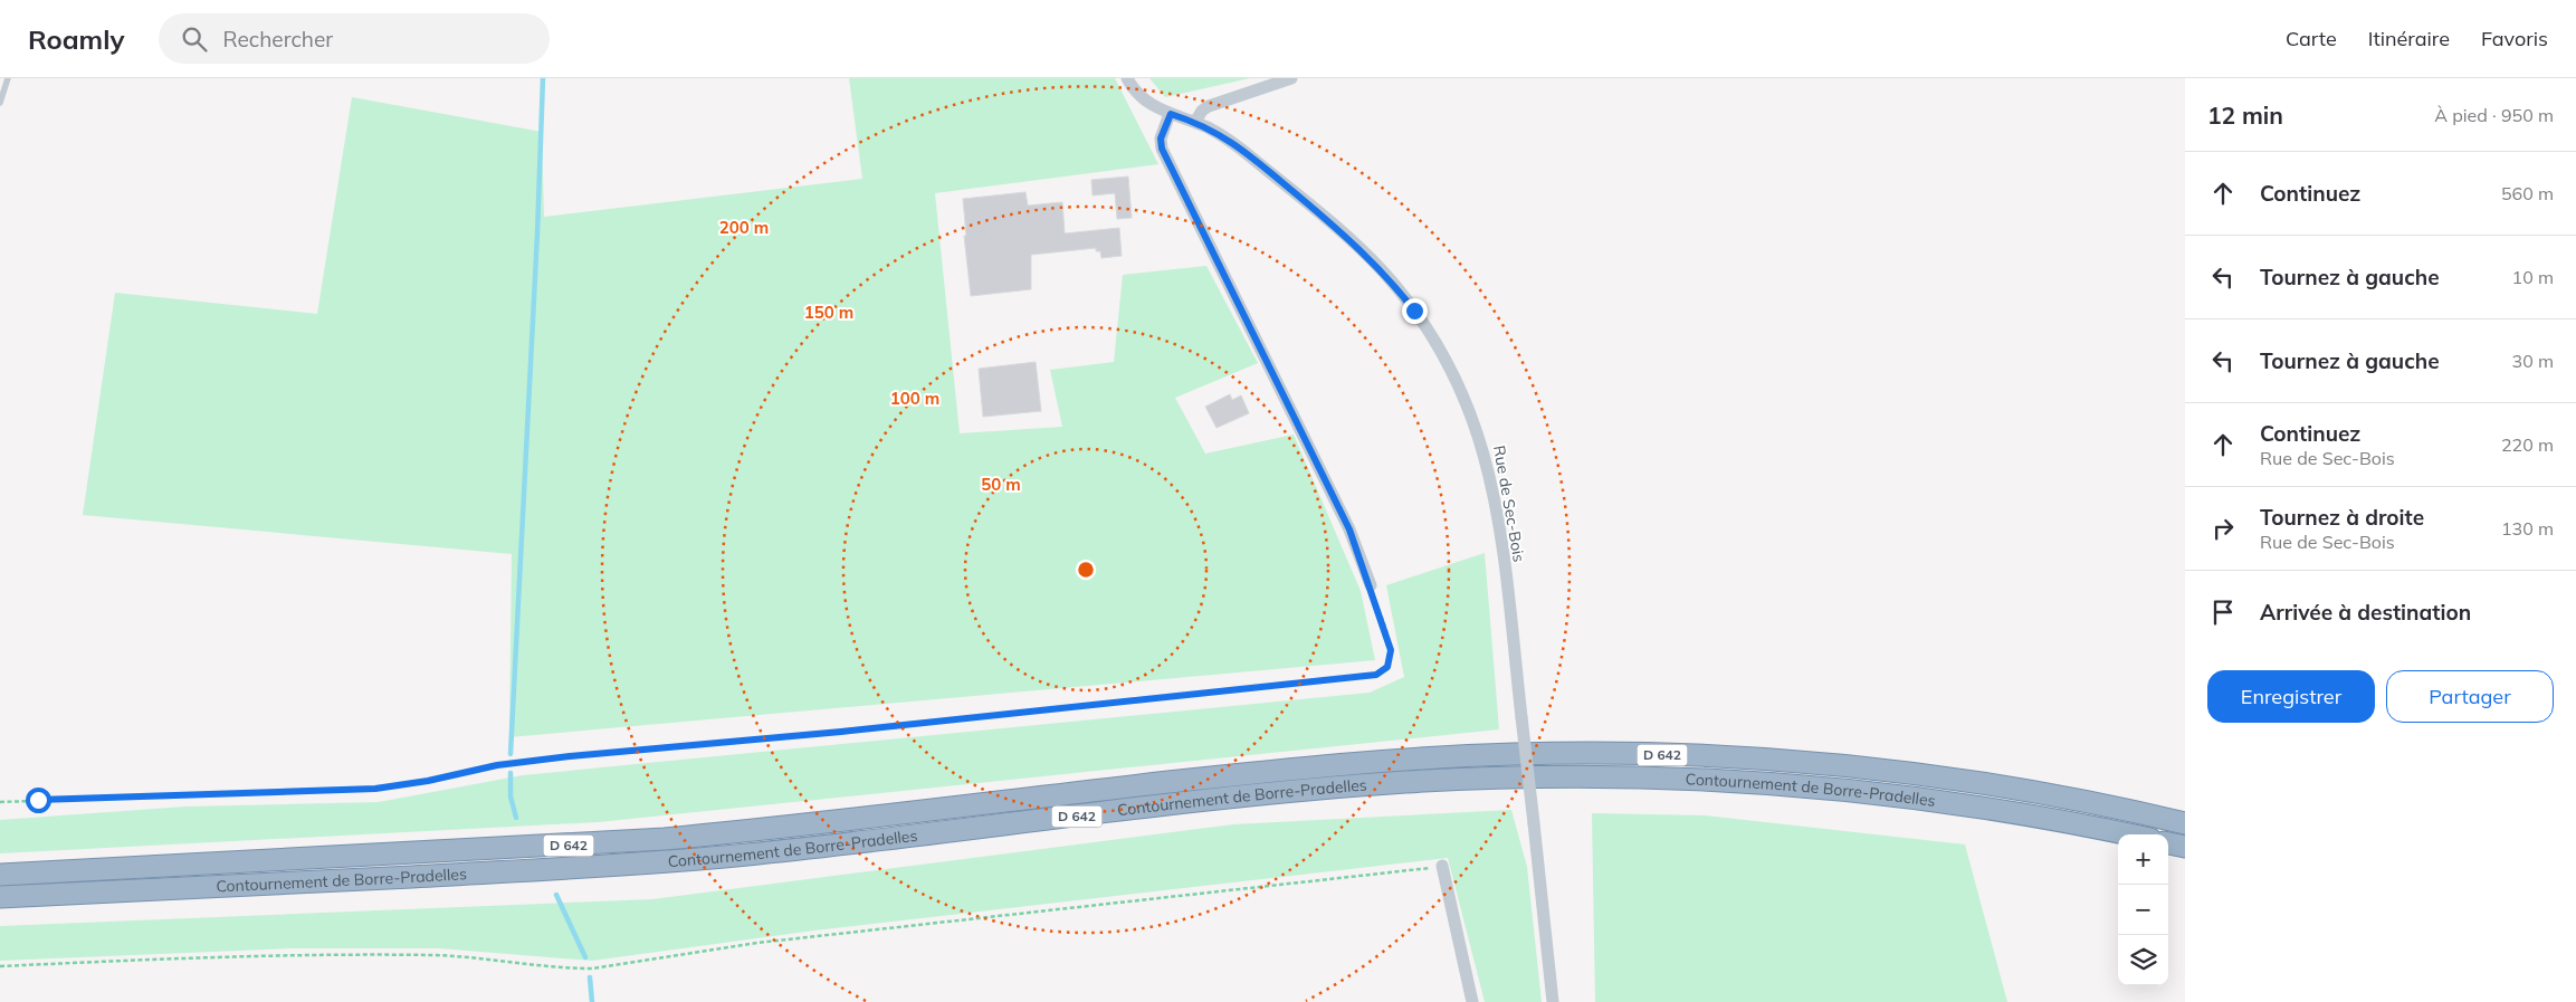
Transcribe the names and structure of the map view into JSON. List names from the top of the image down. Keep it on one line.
{"streets":{"highway":["D 642","Contournement de Borre-Pradelles"],"street":["Rue de Sec-Bois"]},"page":{"header":"Roamly","search":"Rechercher","nav":["Carte","Itinéraire","Favoris"],"heading":["12 min","À pied · 950 m"],"list":[["Continuez","560 m"],["Tournez à gauche","10 m"],["Tournez à gauche","30 m"],["Continuez","Rue de Sec-Bois","220 m"],["Tournez à droite","Rue de Sec-Bois","130 m"],"Arrivée à destination"],"buttons":["Enregistrer","Partager"],"map_buttons":["+","−"]},"rings":["200 m","150 m","100 m","50 m"]}
